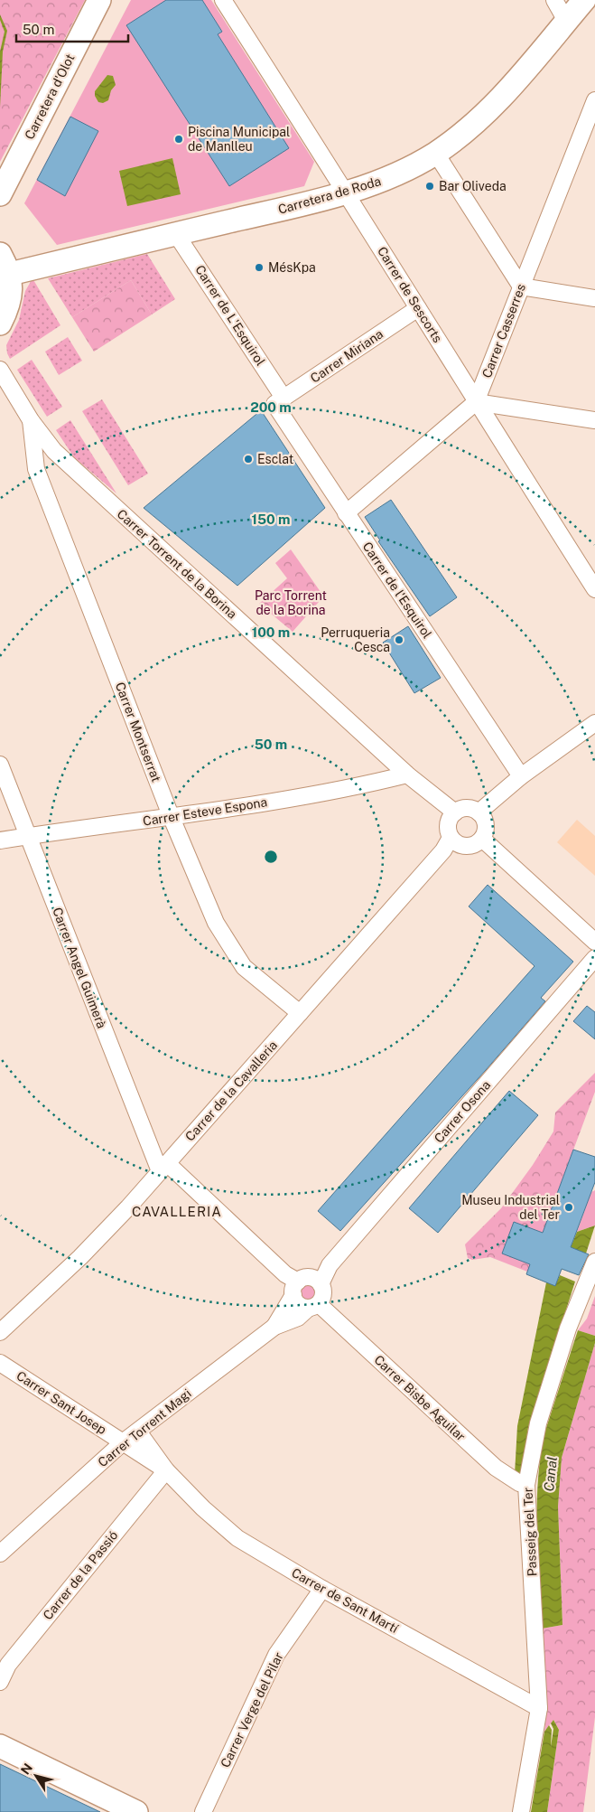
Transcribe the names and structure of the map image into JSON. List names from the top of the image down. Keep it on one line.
{"streets":{"street":["Carretera d'Olot","Carretera de Roda","Carrer de Sescorts","Carrer de L'Esquirol","Carrer Casserres","Carrer Miriana","Carrer Torrent de la Borina","Carrer de l'Esquirol","Carrer Montserrat","Carrer Esteve Espona","Carrer Angel Guimerà","Carrer de la Cavalleria","Carrer Osona","Carrer Bisbe Aguilar","Carrer Sant Josep","Carrer Torrent Magi","Passeig del Ter","Carrer de la Passió","Carrer de Sant Martí","Carrer Verge del Pilar"]},"crossings":[["Carretera de Roda","Carrer de Sescorts"],["Carretera de Roda","Carrer de L'Esquirol"],["Carrer de Sescorts","Carrer Casserres"],["Carrer de Sescorts","Carrer Miriana"],["Carrer de L'Esquirol","Carrer Miriana"],["Carrer de L'Esquirol","Carrer de l'Esquirol"],["Carrer Casserres","Carrer de l'Esquirol"],["Carrer Miriana","Carrer de l'Esquirol"],["Carrer Torrent de la Borina","Carrer Montserrat"],["Carrer Torrent de la Borina","Carrer Esteve Espona"],["Carrer Torrent de la Borina","Carrer de la Cavalleria"],["Carrer Montserrat","Carrer Esteve Espona"],["Carrer Montserrat","Carrer de la Cavalleria"],["Carrer Esteve Espona","Carrer Angel Guimerà"],["Carrer Angel Guimerà","Carrer de la Cavalleria"],["Carrer Osona","Carrer Bisbe Aguilar"],["Carrer Osona","Carrer Torrent Magi"],["Carrer Bisbe Aguilar","Carrer Torrent Magi"],["Carrer Bisbe Aguilar","Passeig del Ter"],["Carrer Sant Josep","Carrer Torrent Magi"],["Carrer Sant Josep","Carrer de Sant Martí"],["Carrer Torrent Magi","Carrer de Sant Martí"],["Passeig del Ter","Carrer de Sant Martí"],["Carrer de la Passió","Carrer de Sant Martí"],["Carrer de Sant Martí","Carrer Verge del Pilar"]],"districts":["CAVALLERIA"],"water":["Canal"],"parks":["Parc Torrent de la Borina"],"places":["Piscina Municipal de Manlleu","Bar Oliveda","MésKpa","Esclat","Perruqueria Cesca","Museu Industrial del Ter"],"scale_bar":"50 m","north":"top left","rings":["200 m","150 m","100 m","50 m"]}
